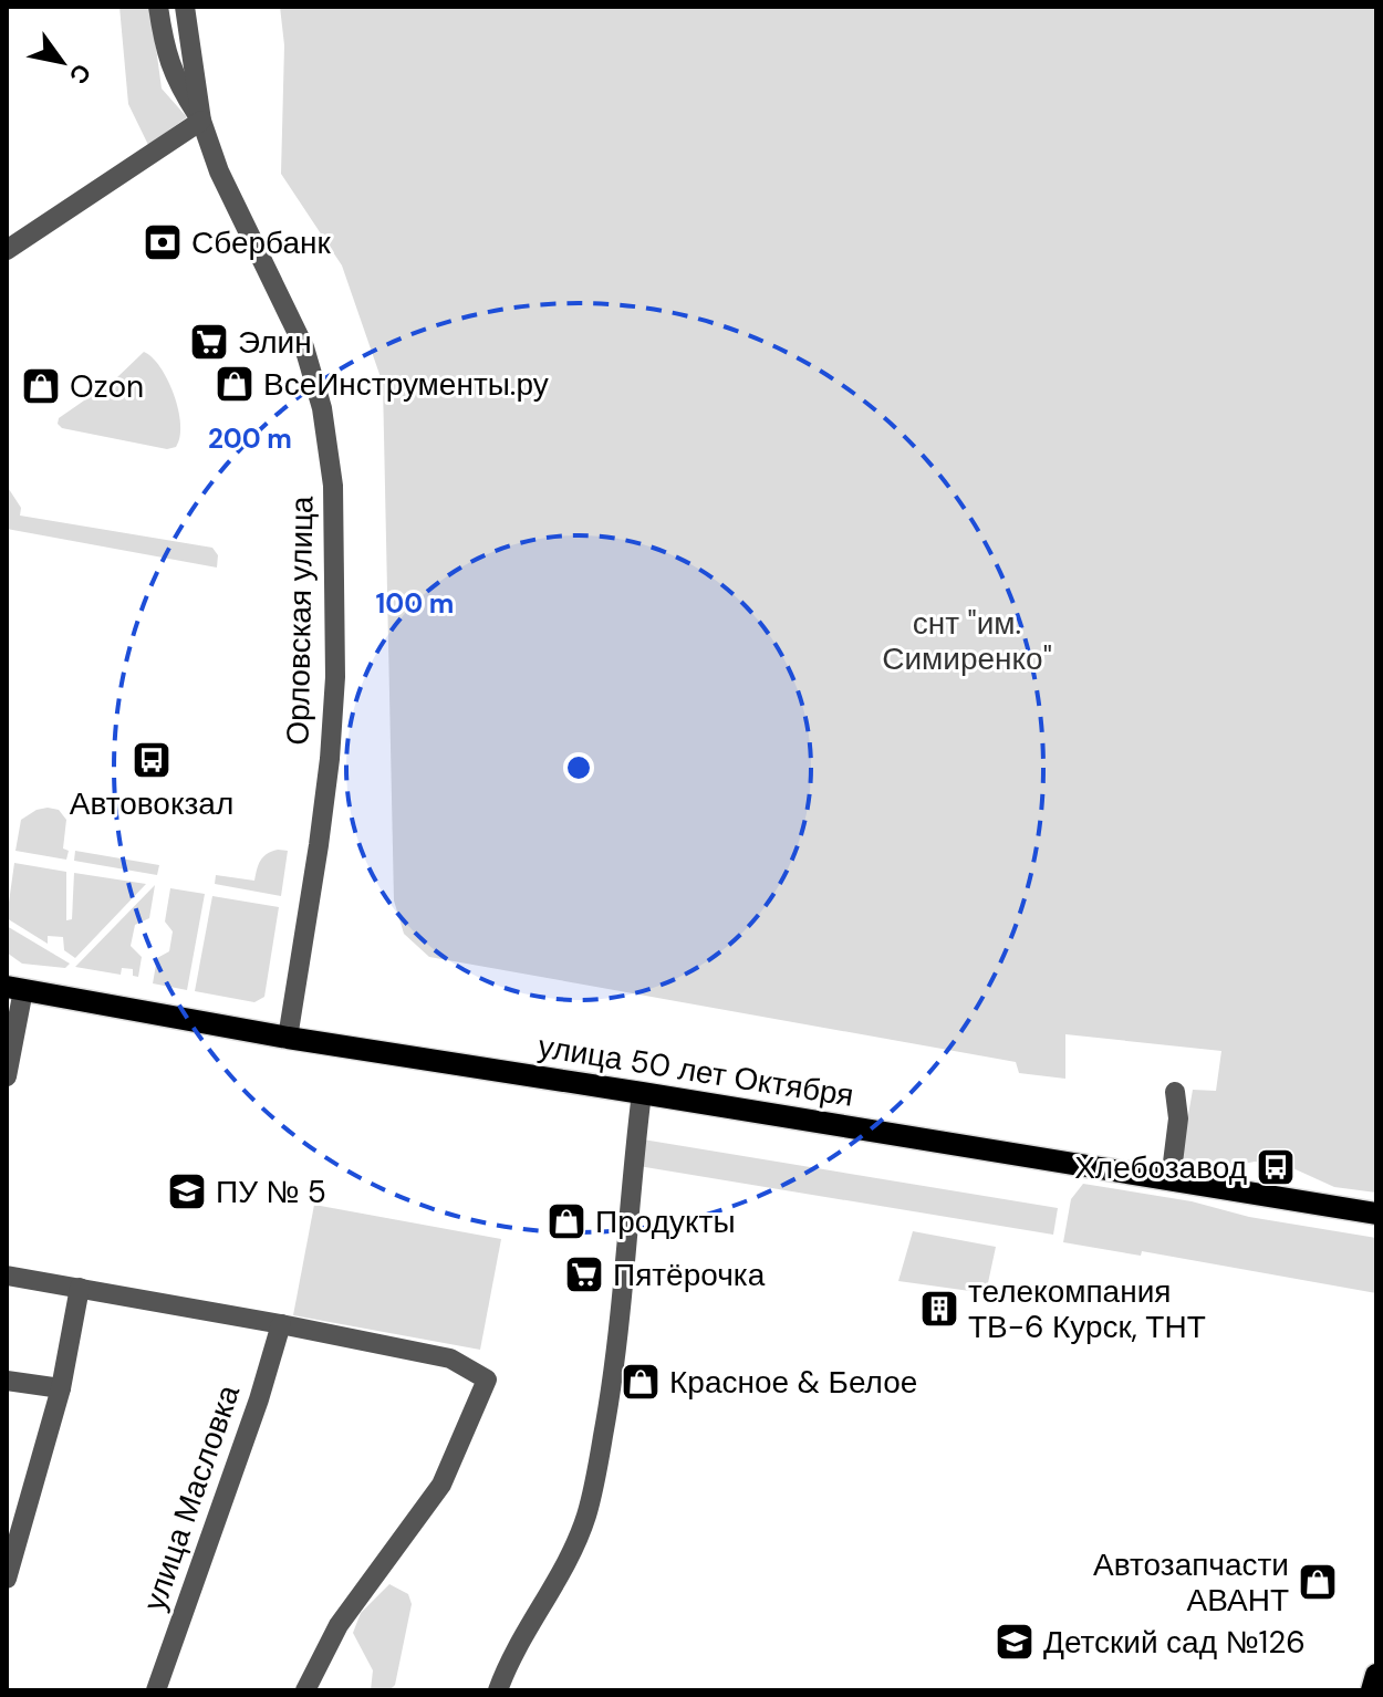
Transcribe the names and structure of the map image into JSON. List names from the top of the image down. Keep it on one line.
{"streets":{"main road":["улица 50 лет Октября"],"street":["Орловская улица","улица Масловка"]},"crossings":[["Орловская улица","улица 50 лет Октября"]],"parks":["снт \"им. Симиренко\""],"places":{"bank":["Сбербанк"],"supermarket":["Элин","Пятёрочка"],"shop":["ВсеИнструменты.ру","Ozon","Продукты","Красное & Белое","Автозапчасти АВАНТ"],"bus stop":["Автовокзал","Хлебозавод"],"school or university":["ПУ № 5","Детский сад №126"],"building":["телекомпания ТВ-6 Курск, ТНТ"]},"north":"bottom right","rings":["200 m","100 m"]}
